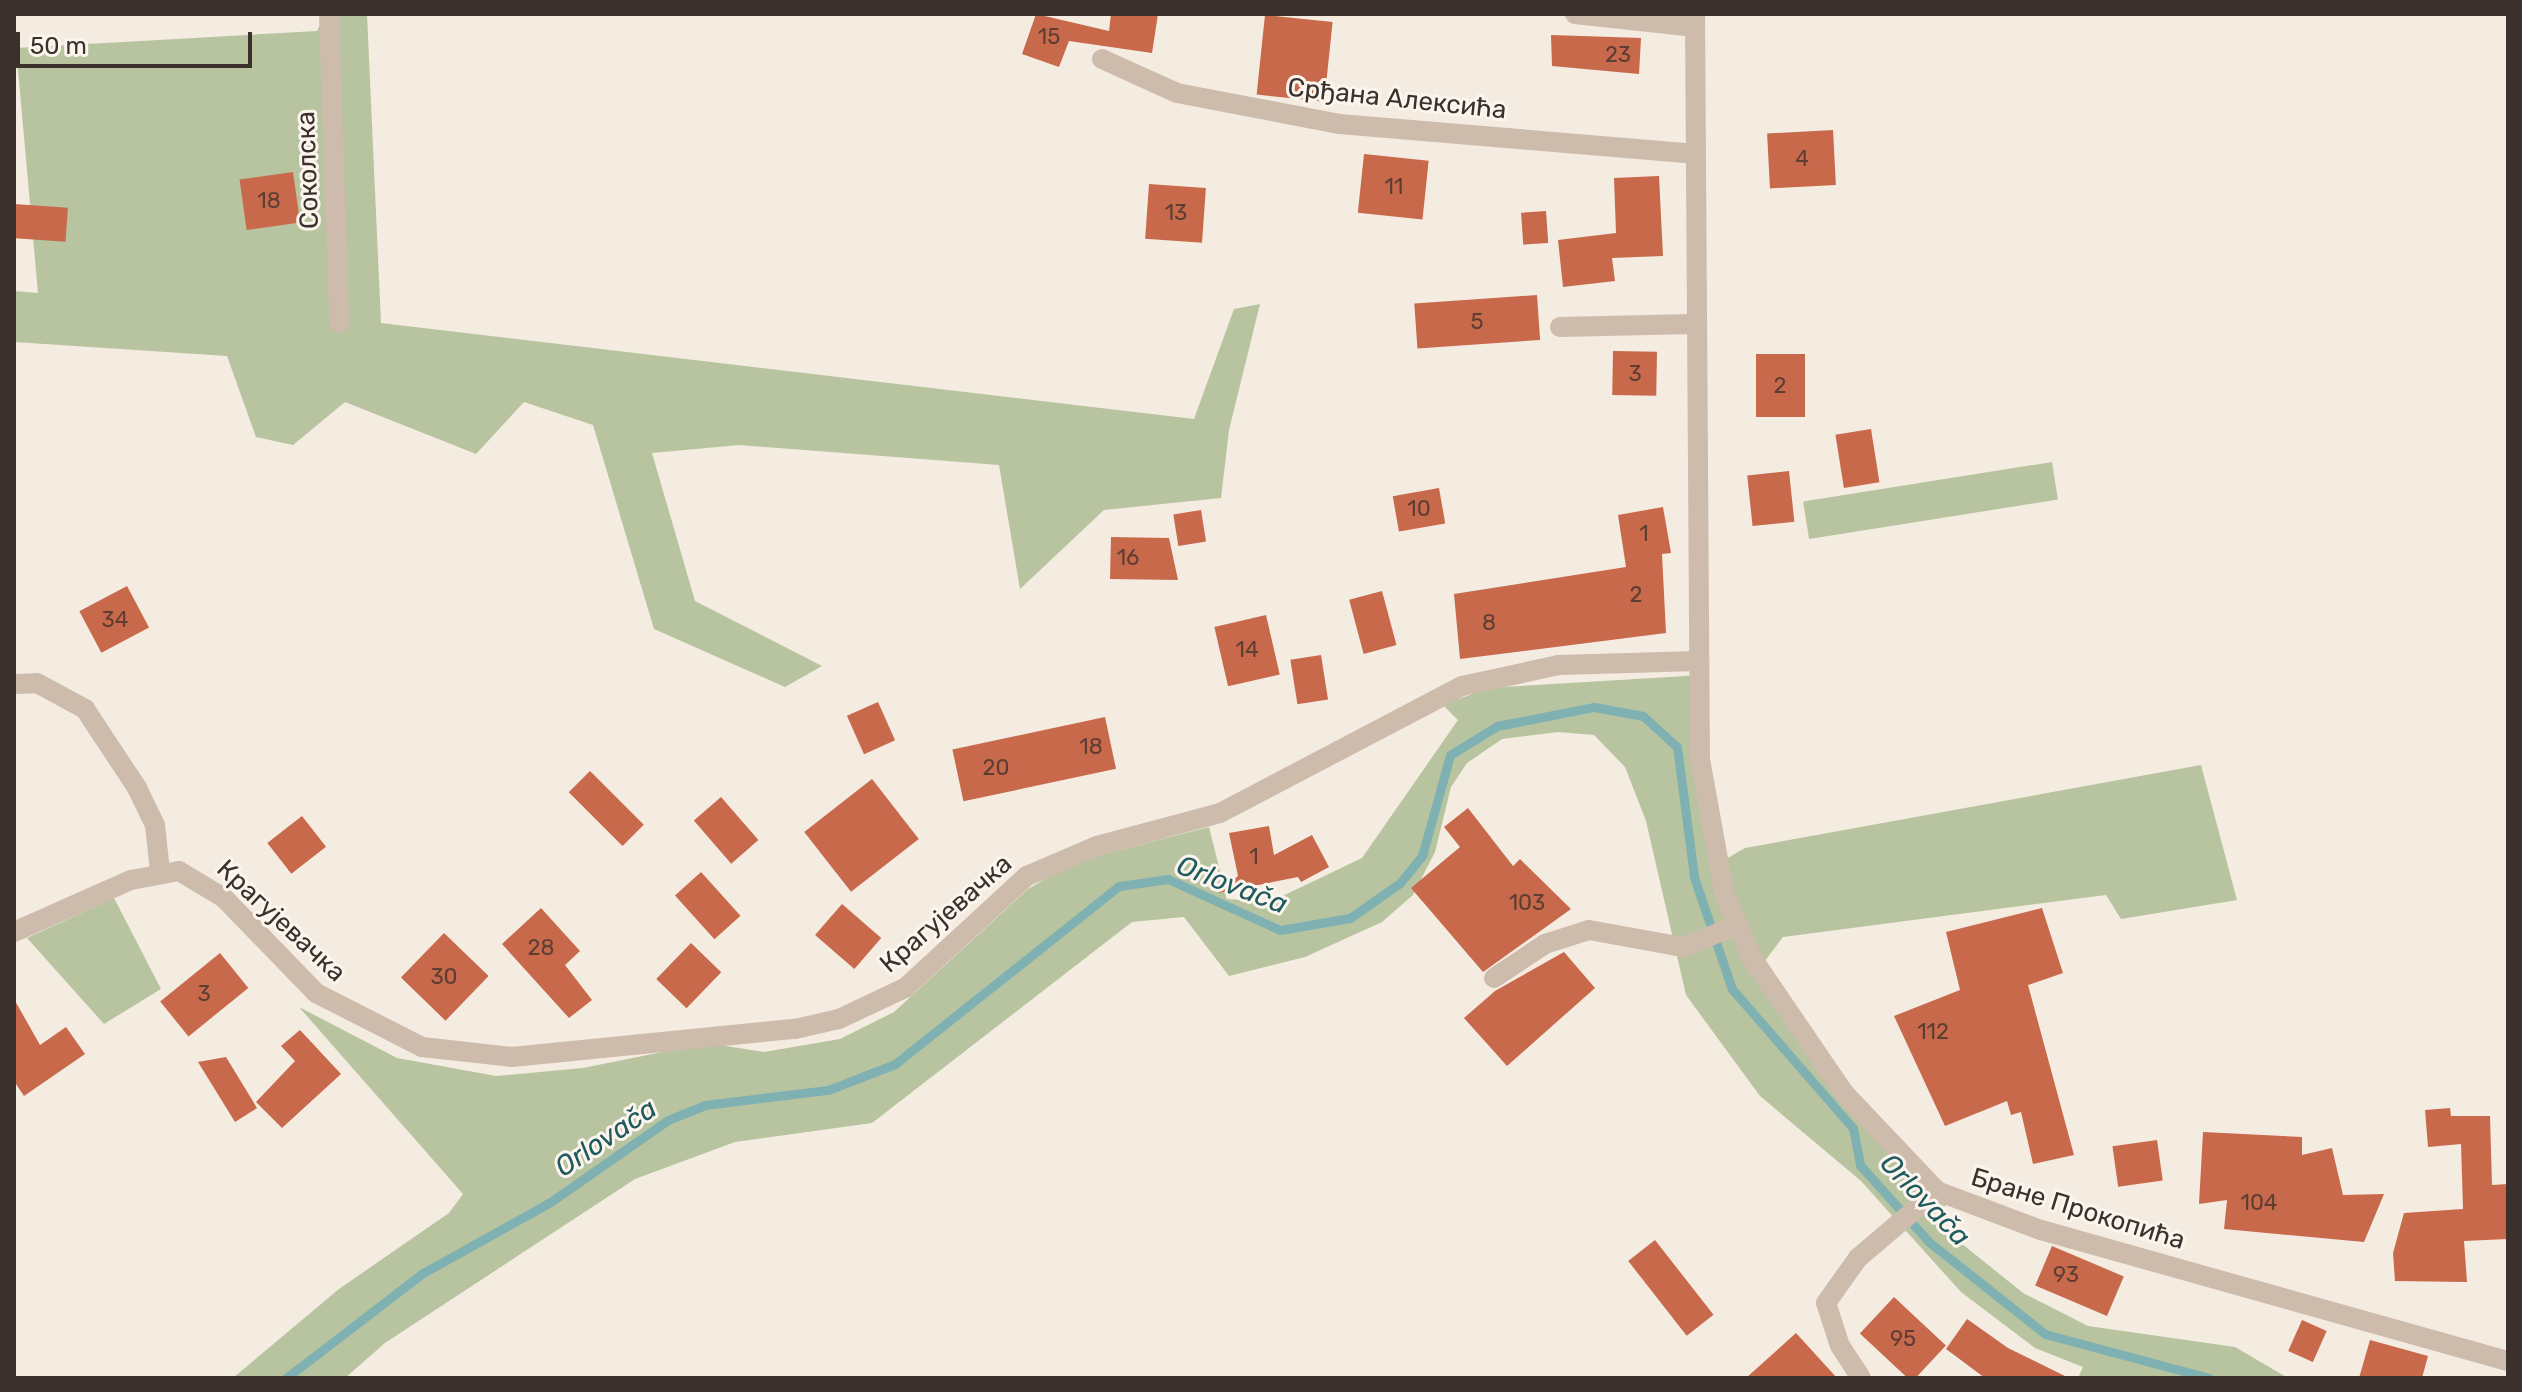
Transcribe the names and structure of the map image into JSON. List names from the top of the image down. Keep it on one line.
{"streets":{"street":["Срђана Алексића","Соколска","Крагујевачка","Бране Прокопића"]},"crossings":[["Крагујевачка","Бране Прокопића"]],"water":["Orlovača"],"house_numbers":["15","23","4","11","18","13","5","3","2","10","1","16","2","34","8","14","18","20","1","103","28","30","3","112","104","93","95"],"scale_bar":"50 m"}
